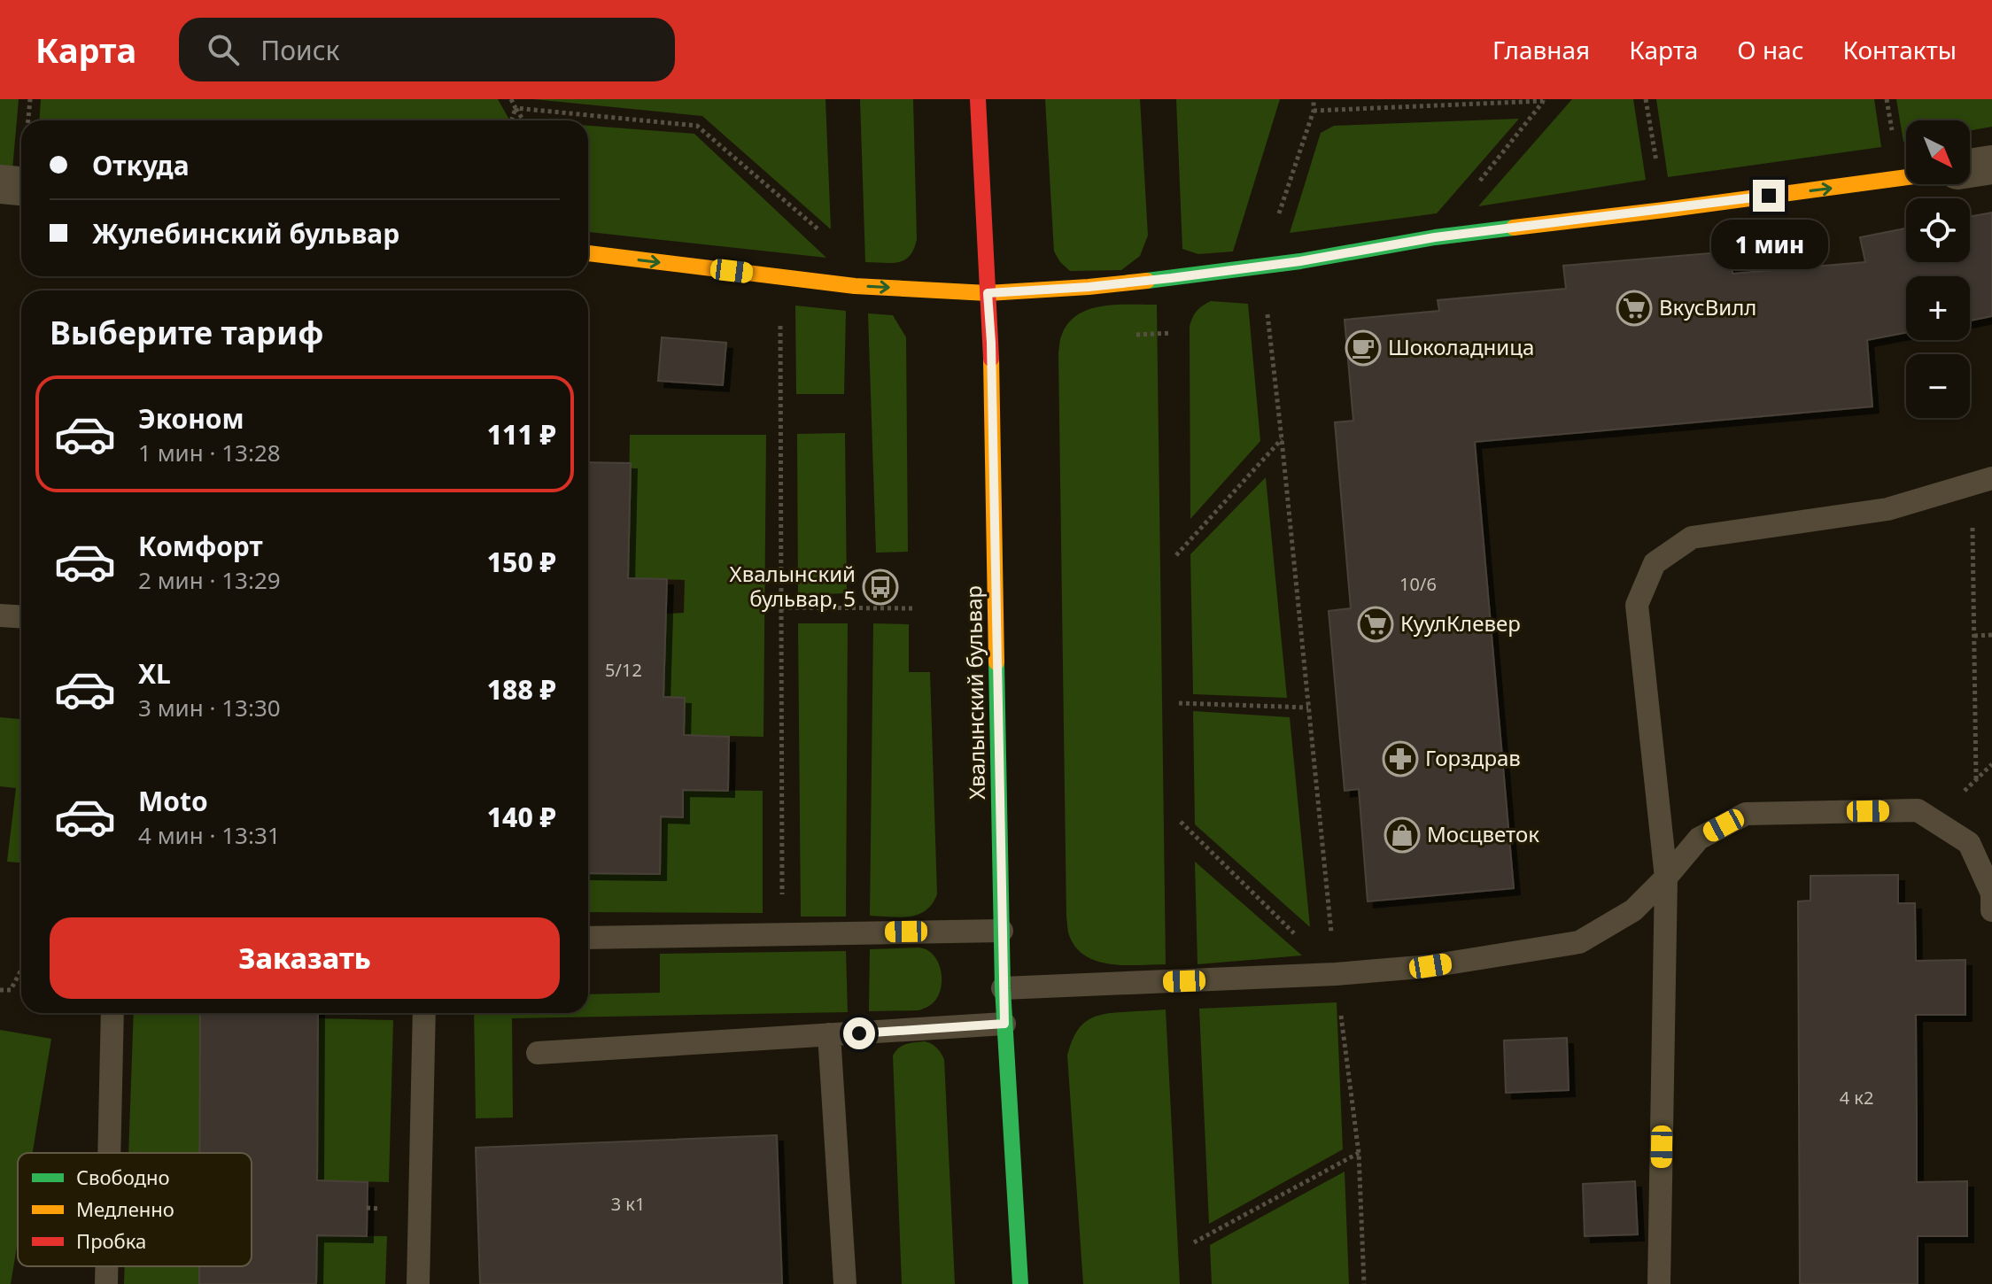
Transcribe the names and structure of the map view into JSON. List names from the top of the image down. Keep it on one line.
{"streets":{"street":["Хвалынский бульвар"]},"places":{"supermarket":["ВкусВилл","КуулКлевер"],"cafe":["Шоколадница"],"bus stop":["Хвалынский бульвар, 5"],"pharmacy":["Горздрав"],"shop":["Мосцветок"]},"house_numbers":["10/6","5/12","4 к2","3 к1"],"legend":["Свободно","Медленно","Пробка"],"north":"bottom right","page":{"header":"Карта","search":"Поиск","nav":["Главная","Карта","О нас","Контакты"],"map_buttons":["+","−"],"banner":["Откуда","Жулебинский бульвар"],"bubble":"1 мин","heading":"Выберите тариф","list":[{"name":"Эконом","note":"1 мин · 13:28","value":"111 ₽"},{"name":"Комфорт","note":"2 мин · 13:29","value":"150 ₽"},{"name":"XL","note":"3 мин · 13:30","value":"188 ₽"},{"name":"Moto","note":"4 мин · 13:31","value":"140 ₽"}],"buttons":"Заказать"}}
